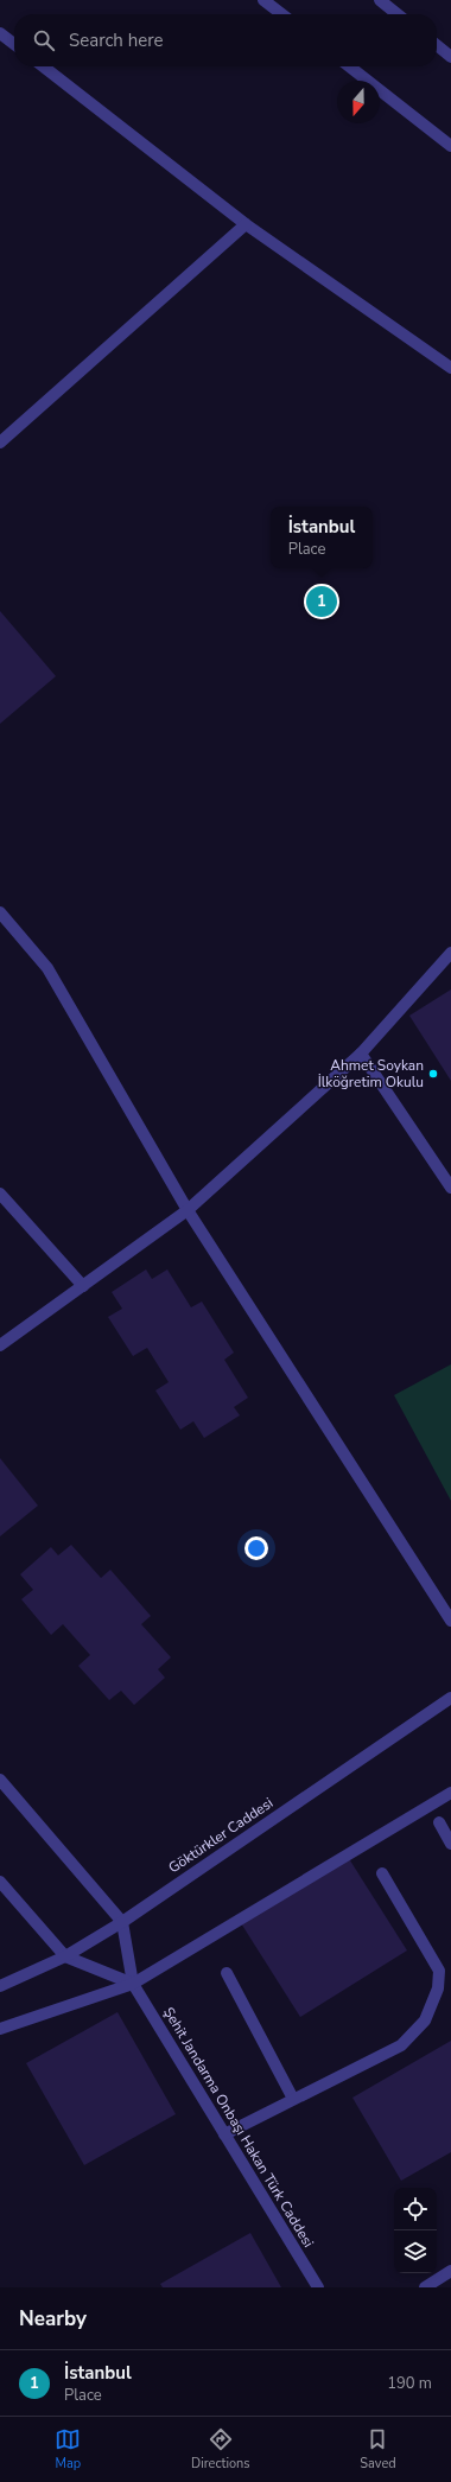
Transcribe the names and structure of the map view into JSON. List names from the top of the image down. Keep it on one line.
{"streets":{"street":["Göktürkler Caddesi","Şehit Jandarma Onbaşı Hakan Türk Caddesi"]},"crossings":[["Göktürkler Caddesi","Şehit Jandarma Onbaşı Hakan Türk Caddesi"]],"places":["Ahmet Soykan İlköğretim Okulu"],"north":"bottom","page":{"search":"Search here","popup":["İstanbul","Place"],"pins":"1","heading":"Nearby","list":[{"mark":"1","name":"İstanbul","note":"Place","value":"190 m"}],"nav":["Map","Directions","Saved"]}}
